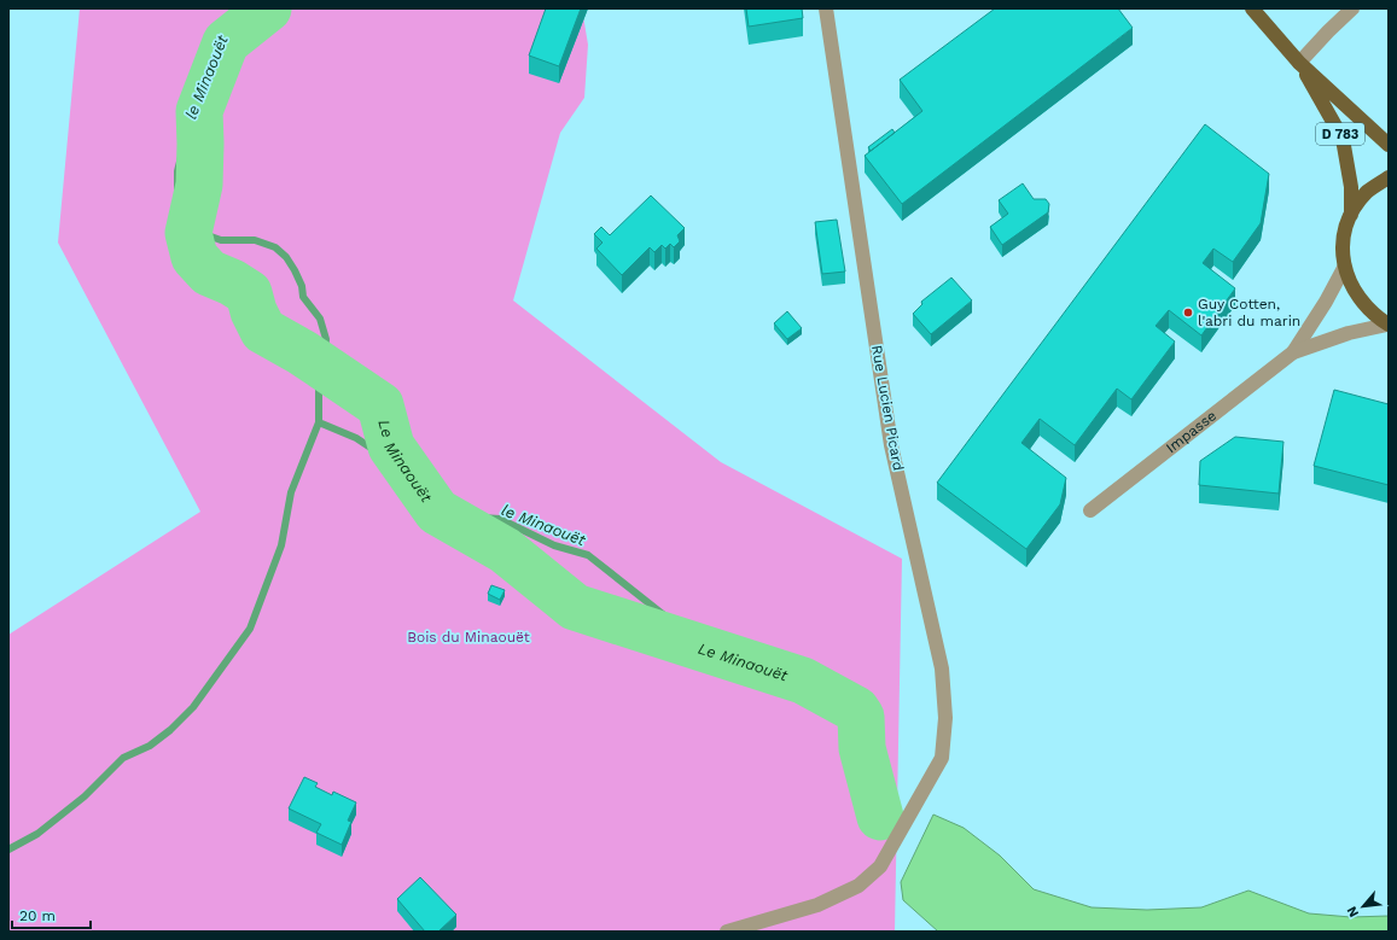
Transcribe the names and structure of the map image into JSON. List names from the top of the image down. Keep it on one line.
{"streets":{"main road":["D 783"],"street":["Rue Lucien Picard","Impasse"]},"water":["le Minaouët","Le Minaouët"],"parks":["Bois du Minaouët"],"places":["Guy Cotten, l'abri du marin"],"scale_bar":"20 m","north":"bottom left"}
